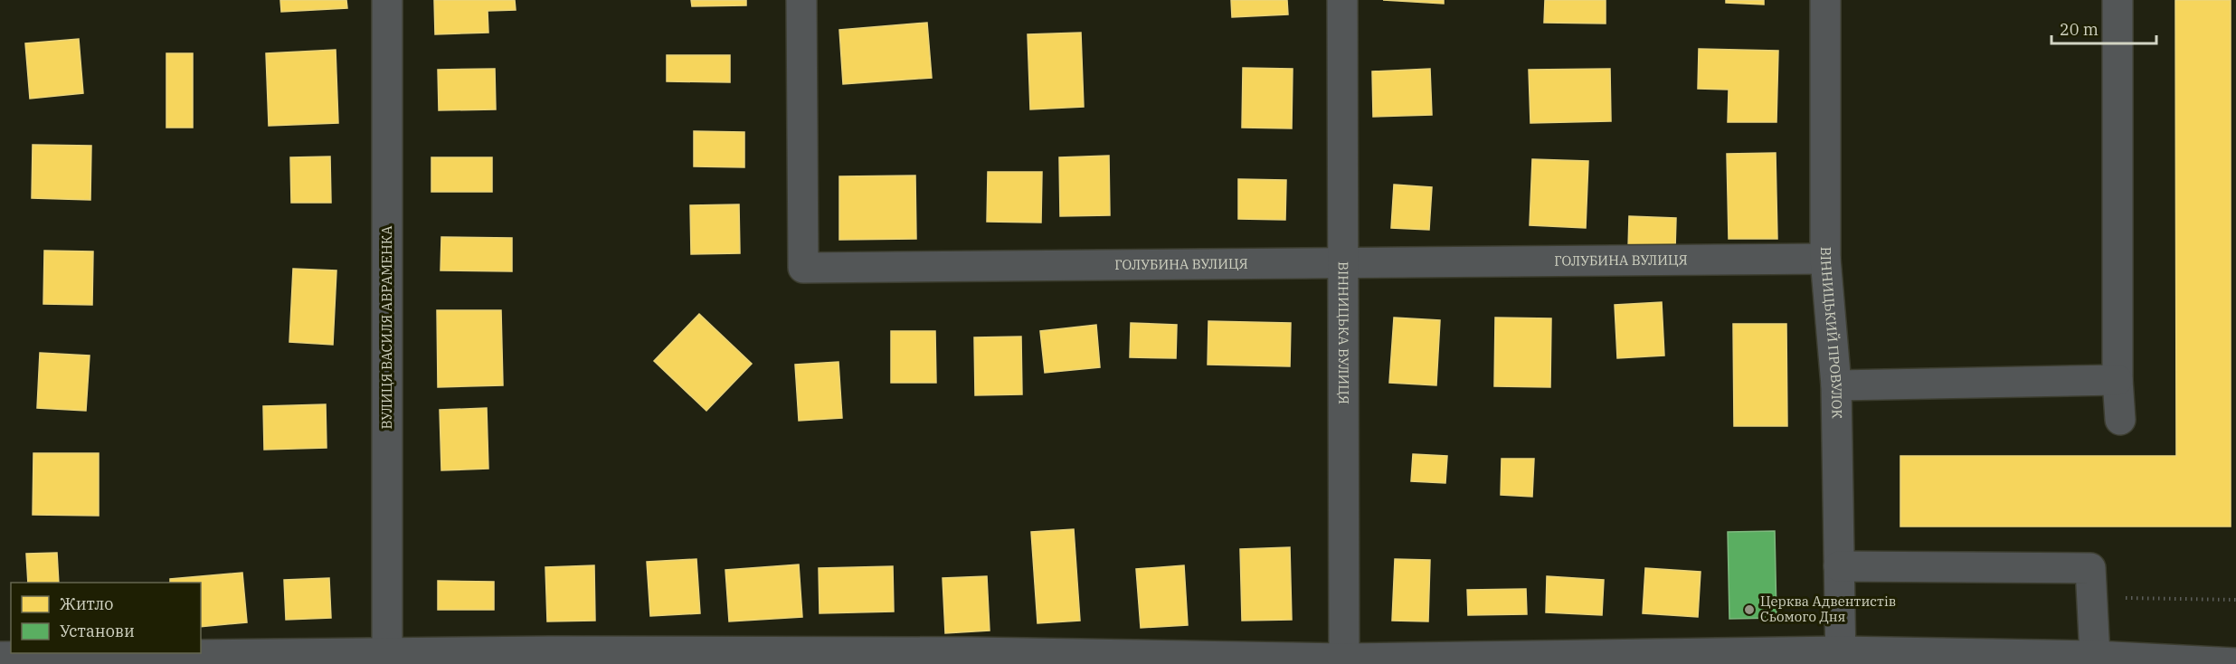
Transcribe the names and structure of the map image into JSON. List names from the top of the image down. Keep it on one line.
{"streets":{"street":["ГОЛУБИНА ВУЛИЦЯ","ВУЛИЦЯ ВАСИЛЯ АВРАМЕНКА","ВІННИЦЬКА ВУЛИЦЯ","ВІННИЦЬКИЙ ПРОВУЛОК"]},"crossings":[["ГОЛУБИНА ВУЛИЦЯ","ВІННИЦЬКА ВУЛИЦЯ"],["ГОЛУБИНА ВУЛИЦЯ","ВІННИЦЬКИЙ ПРОВУЛОК"]],"places":["Церква Адвентистів Сьомого Дня"],"legend":["Житло","Установи"],"scale_bar":"20 m"}
